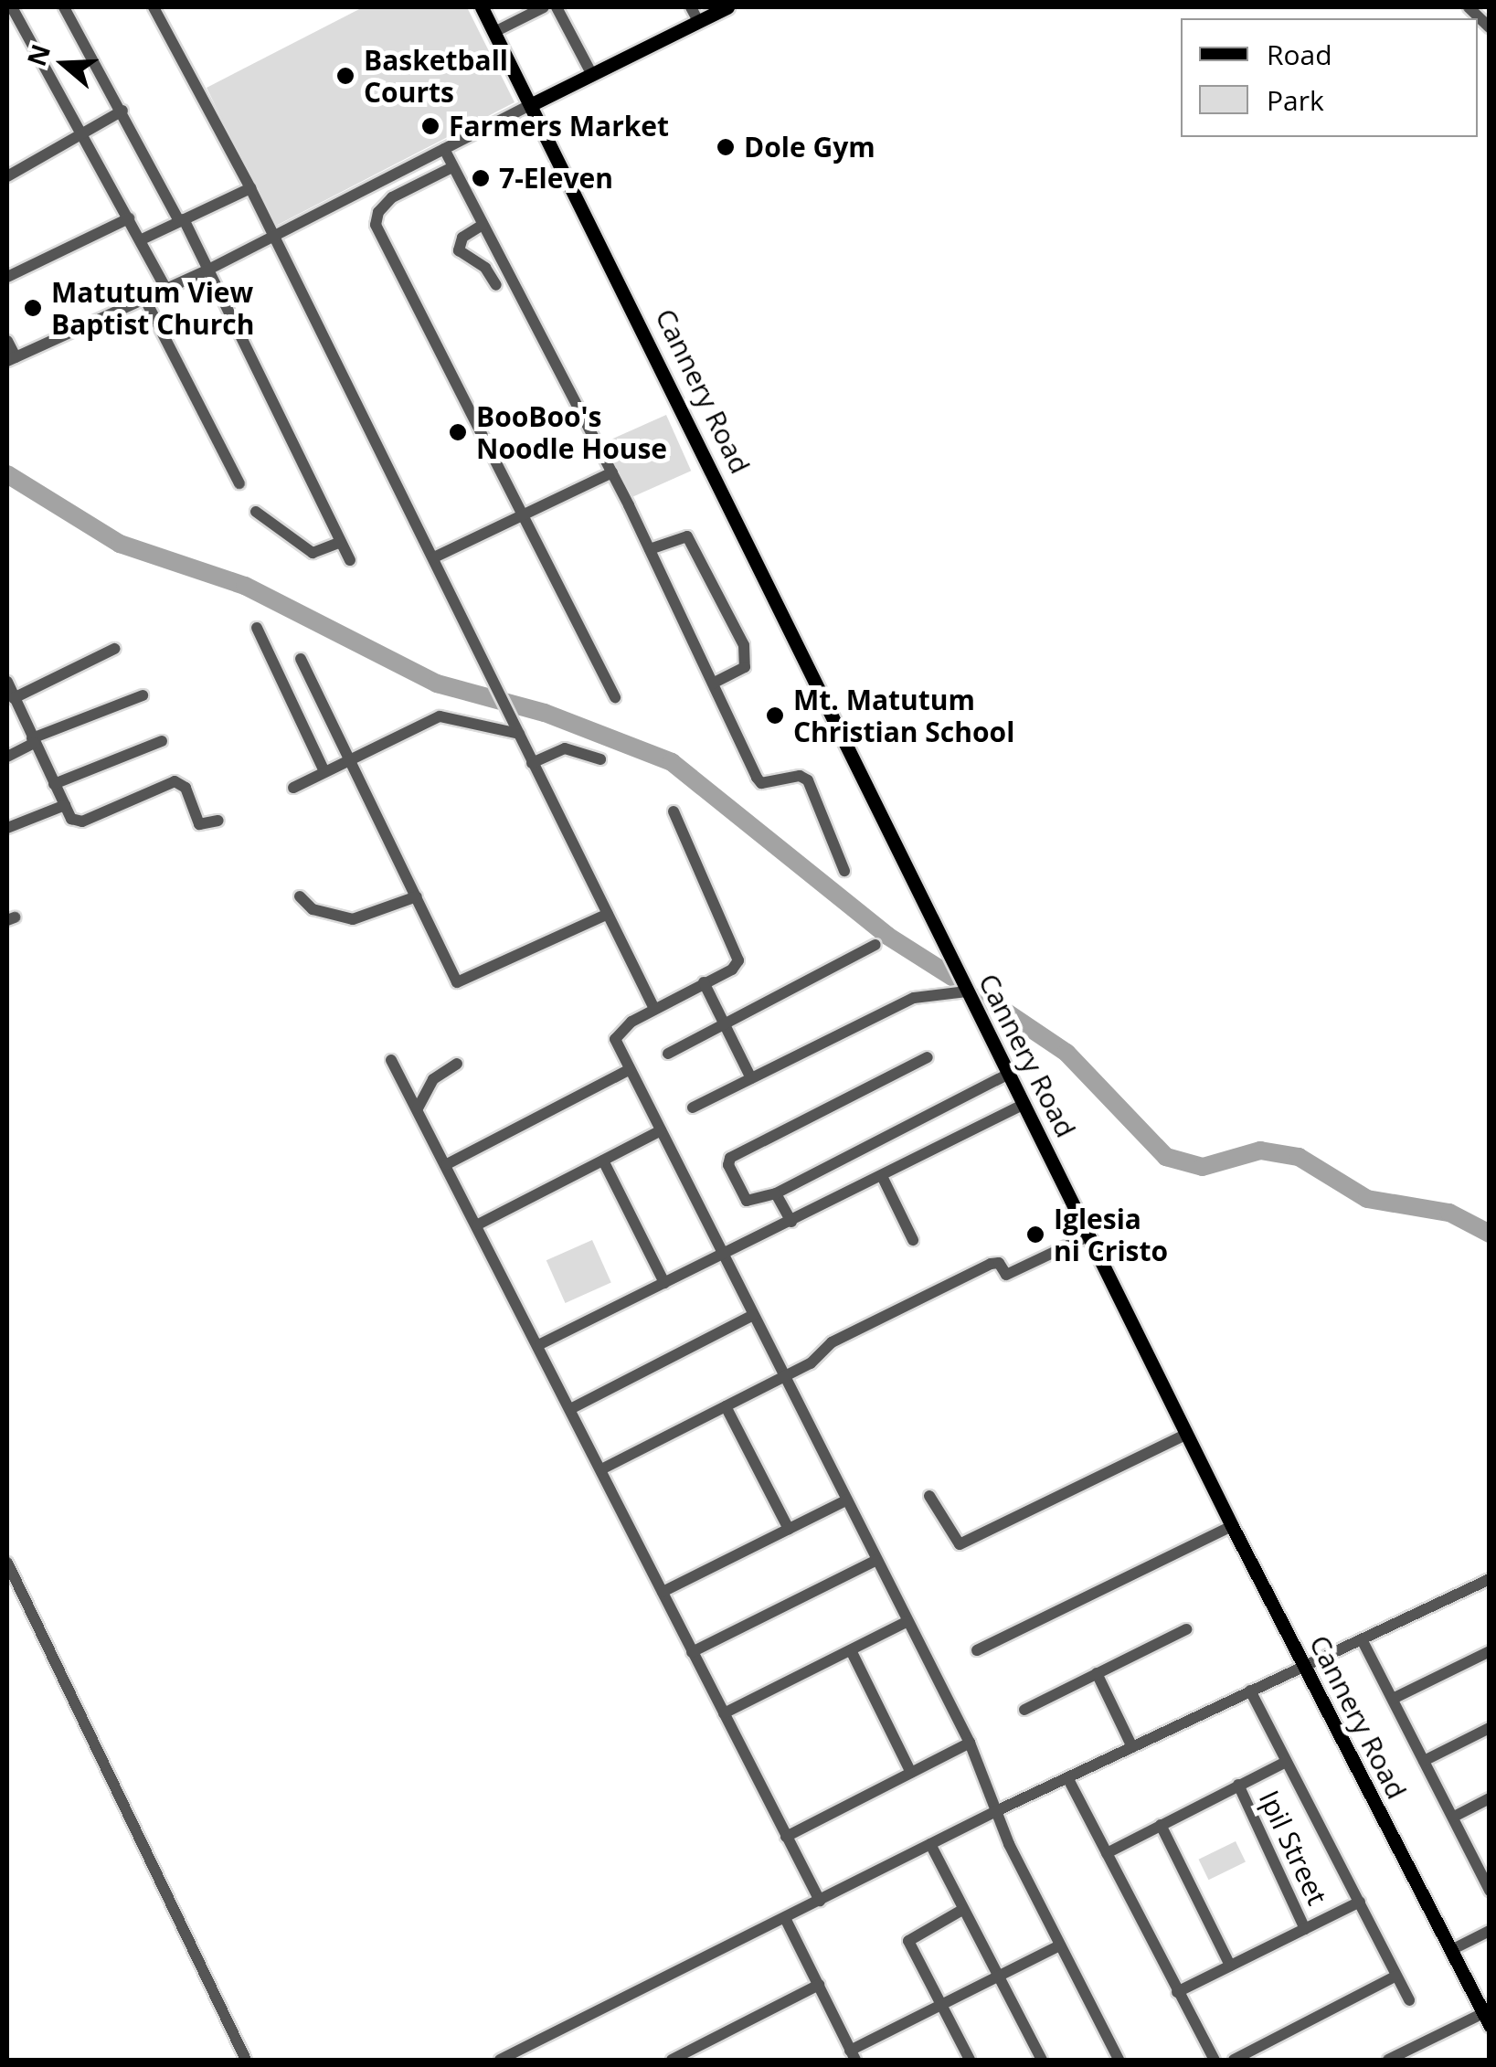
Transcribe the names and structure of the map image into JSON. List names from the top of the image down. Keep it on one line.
{"streets":{"main road":["Cannery Road"],"street":["Ipil Street"]},"places":["Basketball Courts","Farmers Market","Dole Gym","7-Eleven","Matutum View Baptist Church","BooBoo's Noodle House","Mt. Matutum Christian School","Iglesia ni Cristo"],"legend":["Road","Park"],"north":"left"}
